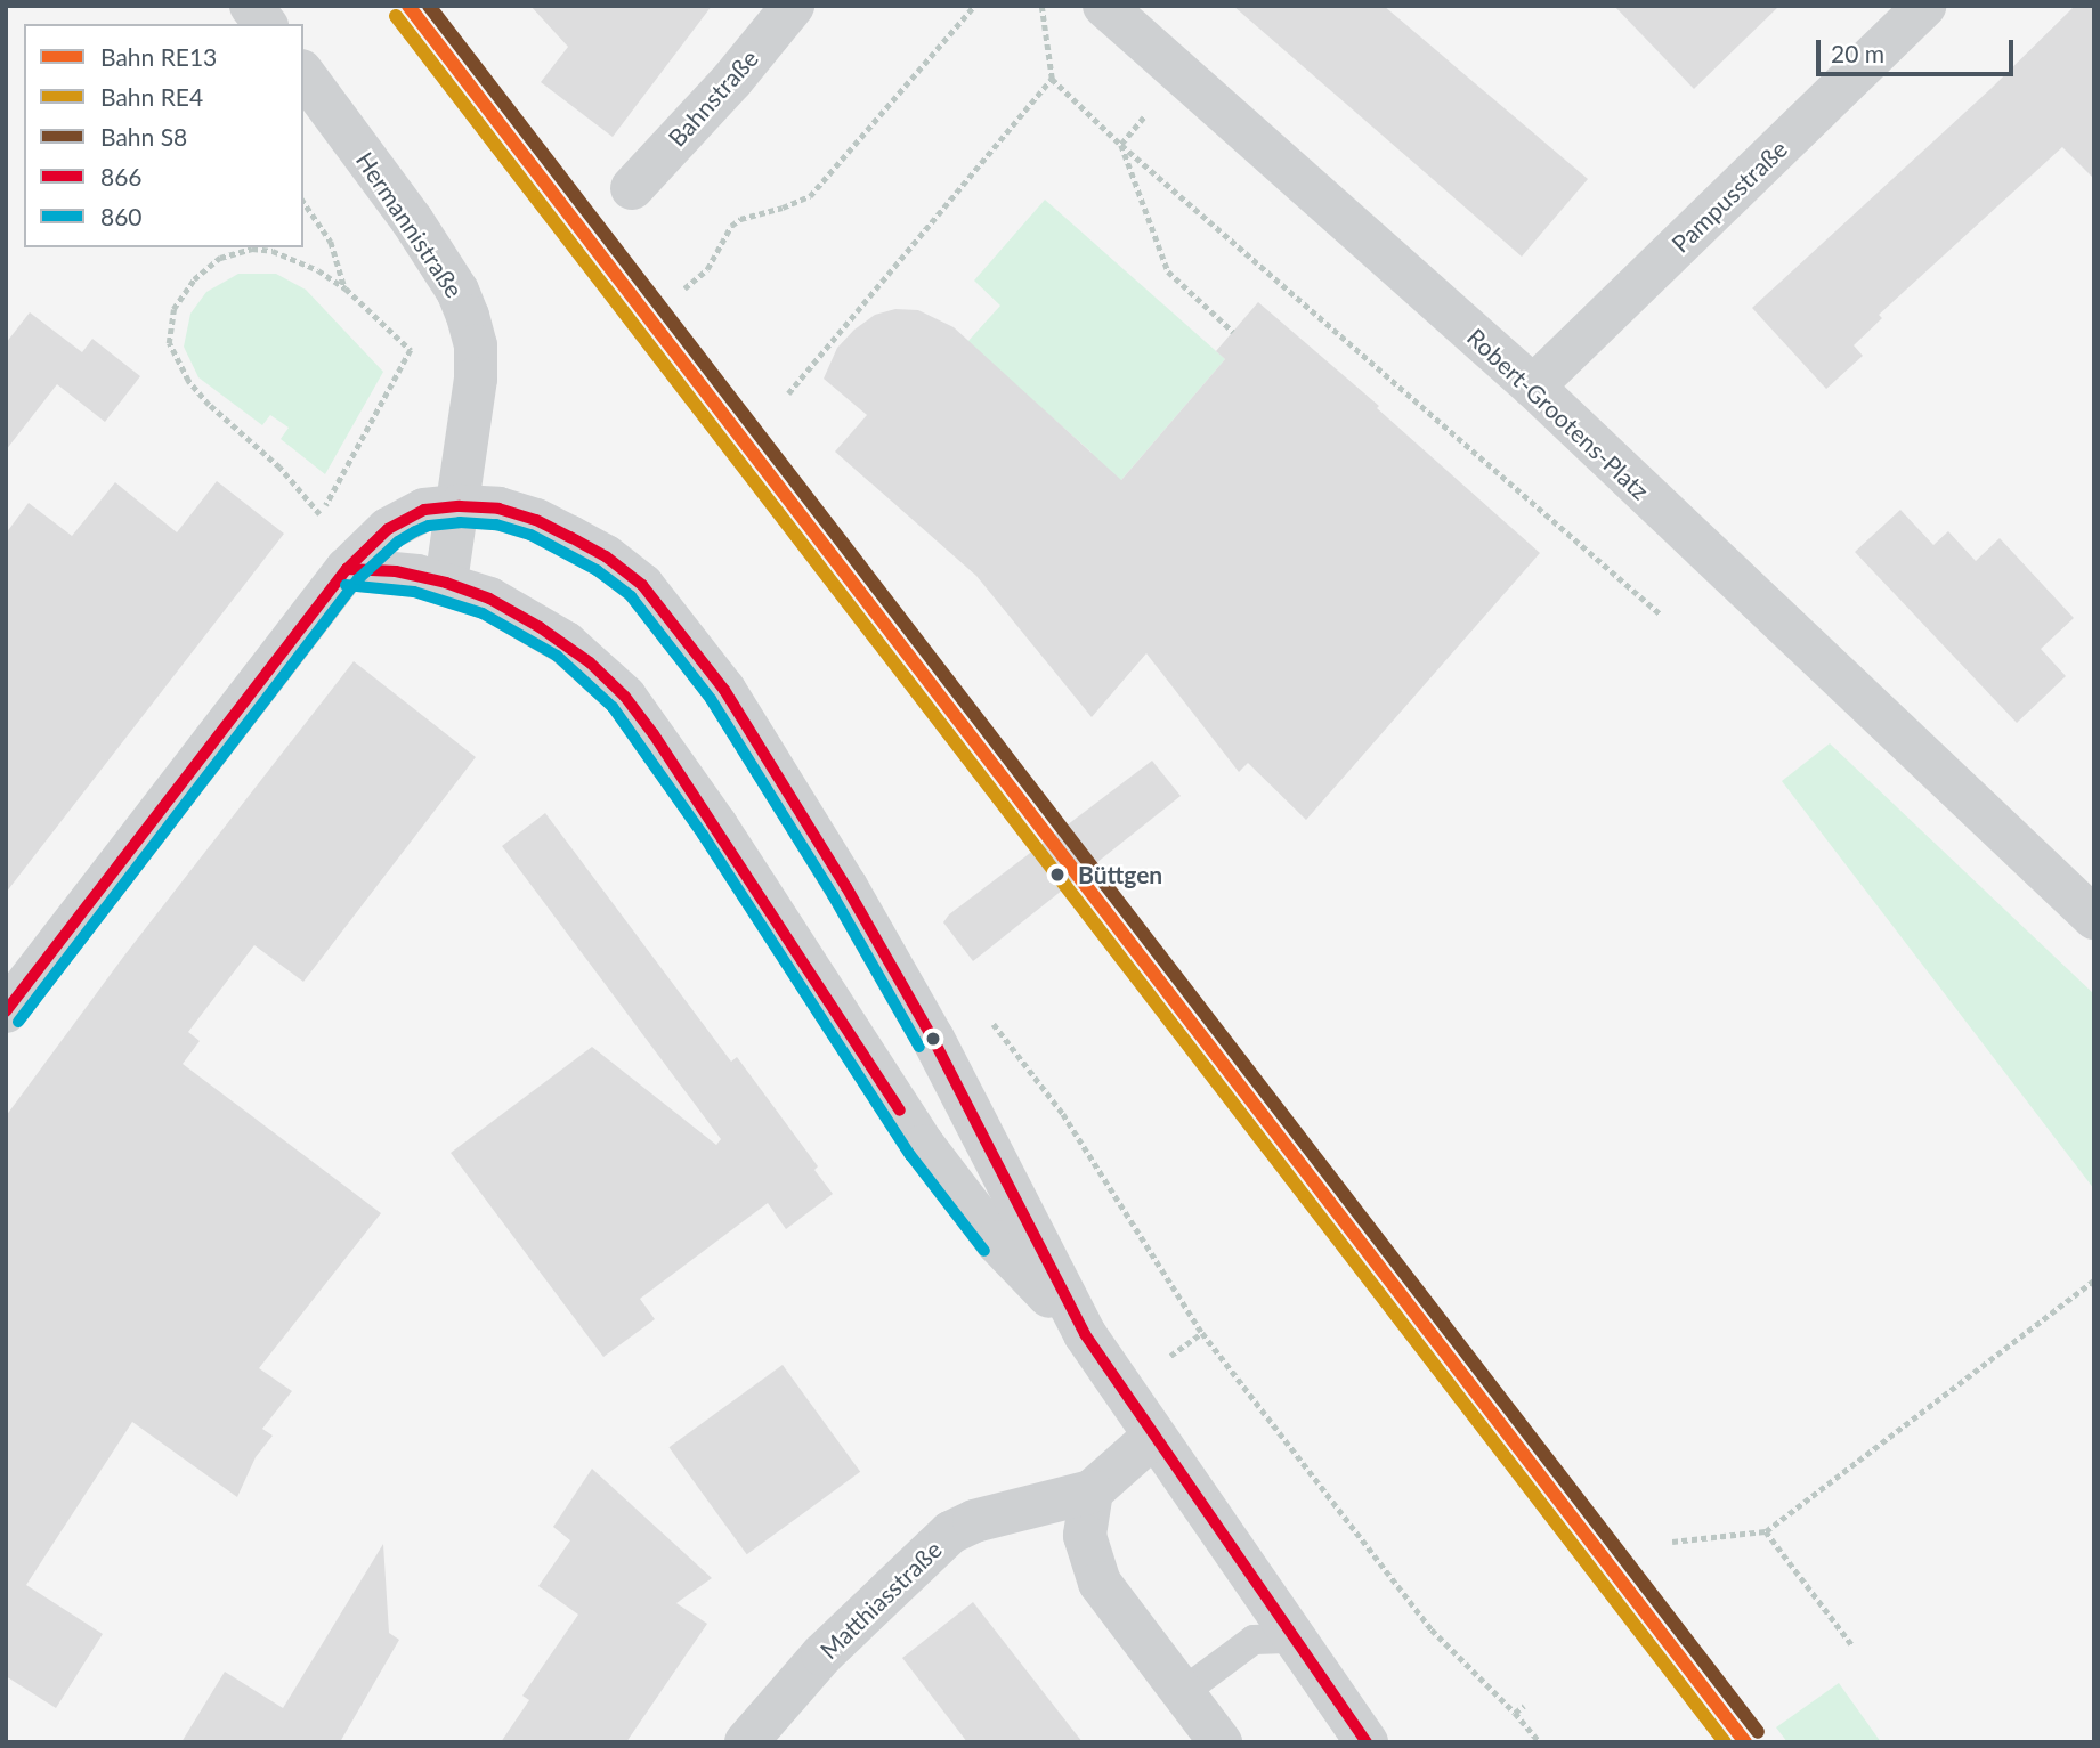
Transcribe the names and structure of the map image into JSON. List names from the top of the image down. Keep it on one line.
{"streets":{"street":["Bahnstraße","Pampusstraße","Hermannistraße","Robert-Grootens-Platz","Matthiasstraße"]},"crossings":[["Pampusstraße","Robert-Grootens-Platz"]],"places":["Büttgen"],"lines":["rail line RE13","rail line S8","rail line RE4","transit line 866","transit line 860"],"legend":["Bahn RE13","Bahn RE4","Bahn S8","866","860"],"scale_bar":"20 m"}
